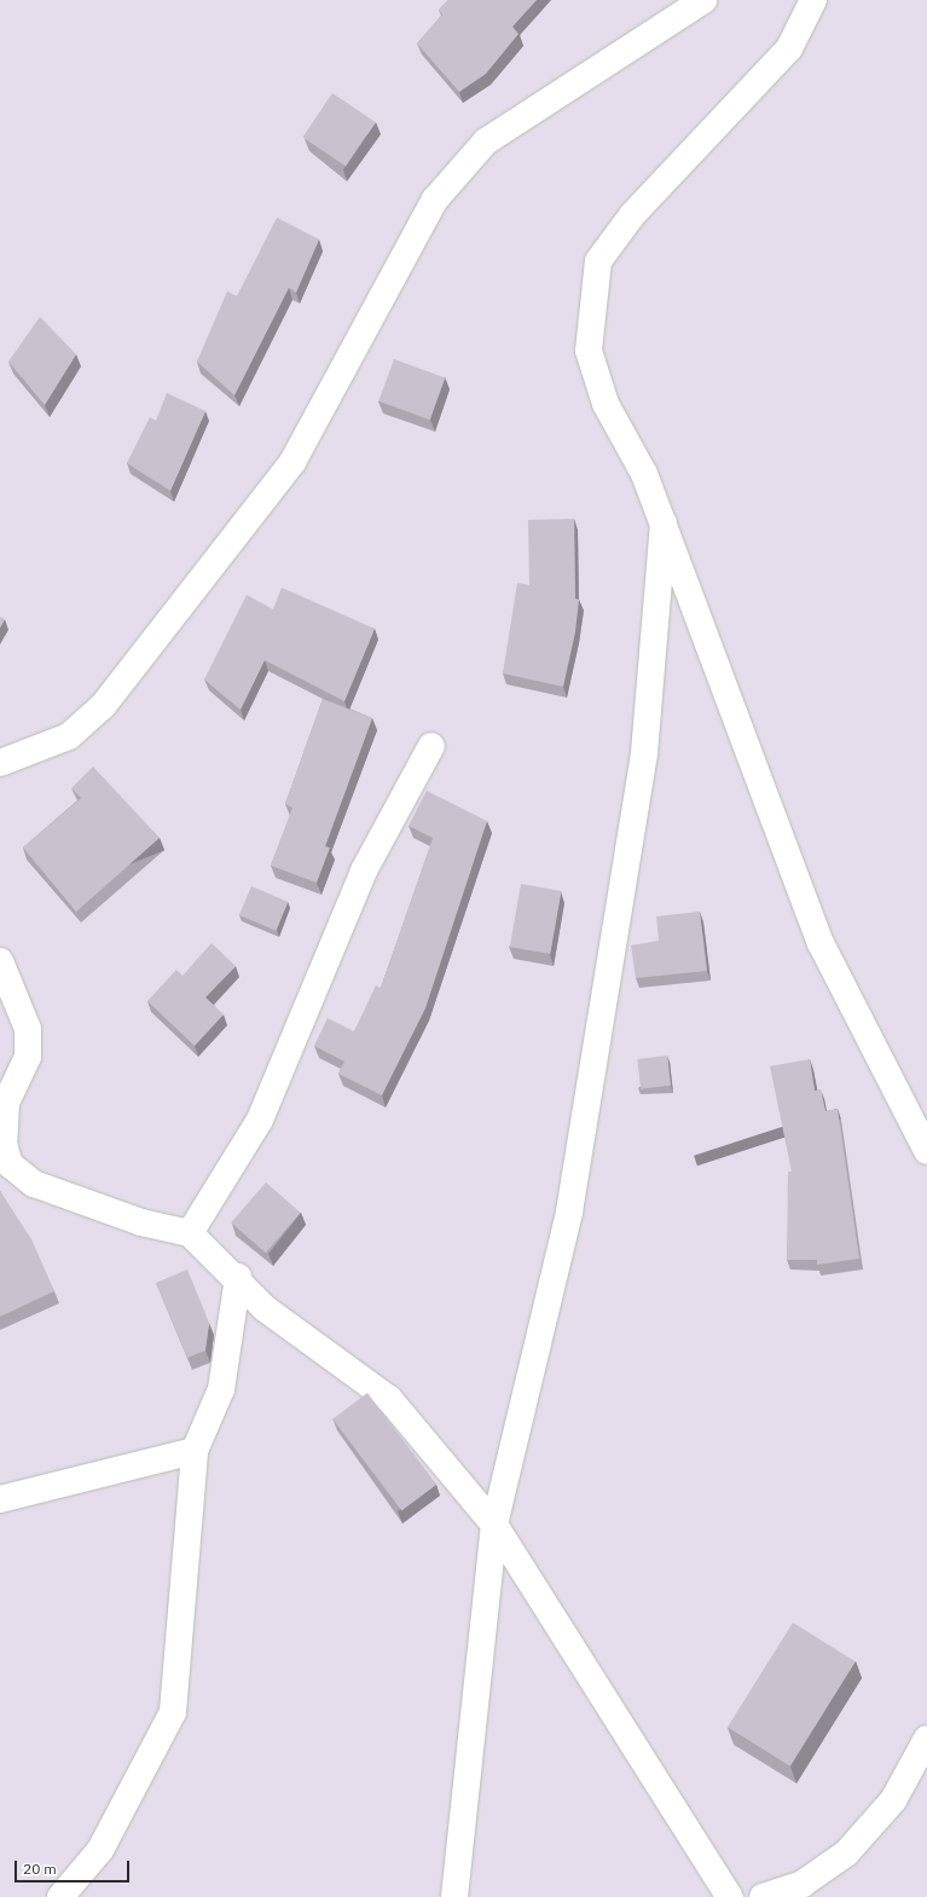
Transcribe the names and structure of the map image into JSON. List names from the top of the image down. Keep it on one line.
{"scale_bar":"20 m"}
